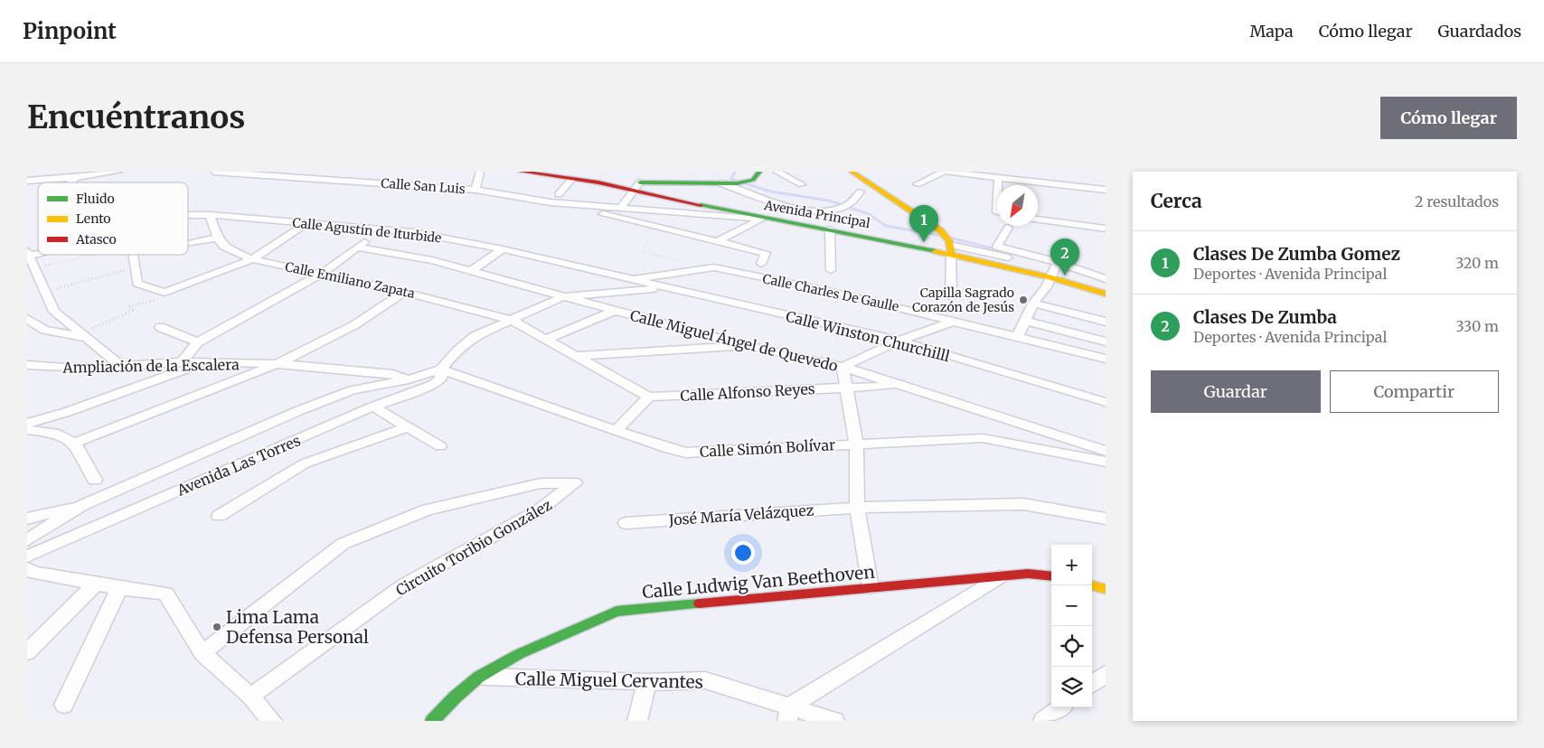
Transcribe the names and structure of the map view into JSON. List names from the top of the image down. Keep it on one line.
{"streets":{"street":["Calle San Luis","Avenida Principal","Calle Agustín de Iturbide","Calle Emiliano Zapata","Calle Charles De Gaulle","Calle Winston Churchilll","Calle Miguel Ángel de Quevedo","Ampliación de la Escalera","Calle Alfonso Reyes","Calle Simón Bolívar","Avenida Las Torres","José María Velázquez","Circuito Toribio González","Calle Ludwig Van Beethoven","Calle Miguel Cervantes"]},"crossings":[["Calle San Luis","Avenida Principal"],["Calle Agustín de Iturbide","Calle Charles De Gaulle"],["Calle Agustín de Iturbide","Calle Winston Churchilll"],["Calle Emiliano Zapata","Calle Alfonso Reyes"],["Calle Emiliano Zapata","Avenida Las Torres"],["Calle Charles De Gaulle","Calle Winston Churchilll"],["Calle Miguel Ángel de Quevedo","Calle Alfonso Reyes"],["Calle Miguel Ángel de Quevedo","Avenida Las Torres"],["Ampliación de la Escalera","Avenida Las Torres"],["Calle Simón Bolívar","Avenida Las Torres"],["Calle Ludwig Van Beethoven","Calle Miguel Cervantes"]],"places":["Capilla Sagrado Corazón de Jesús","Lima Lama Defensa Personal"],"legend":["Fluido","Lento","Atasco"],"north":"bottom left","page":{"header":"Pinpoint","nav":["Mapa","Cómo llegar","Guardados"],"buttons":["Cómo llegar",["Guardar","Compartir"]],"title":"Encuéntranos","heading":["Cerca","2 resultados"],"pins":["1","2"],"list":[{"mark":"1","name":"Clases De Zumba Gomez","note":"Deportes · Avenida Principal","value":"320 m"},{"mark":"2","name":"Clases De Zumba","note":"Deportes · Avenida Principal","value":"330 m"}],"map_buttons":["+","−"]}}
